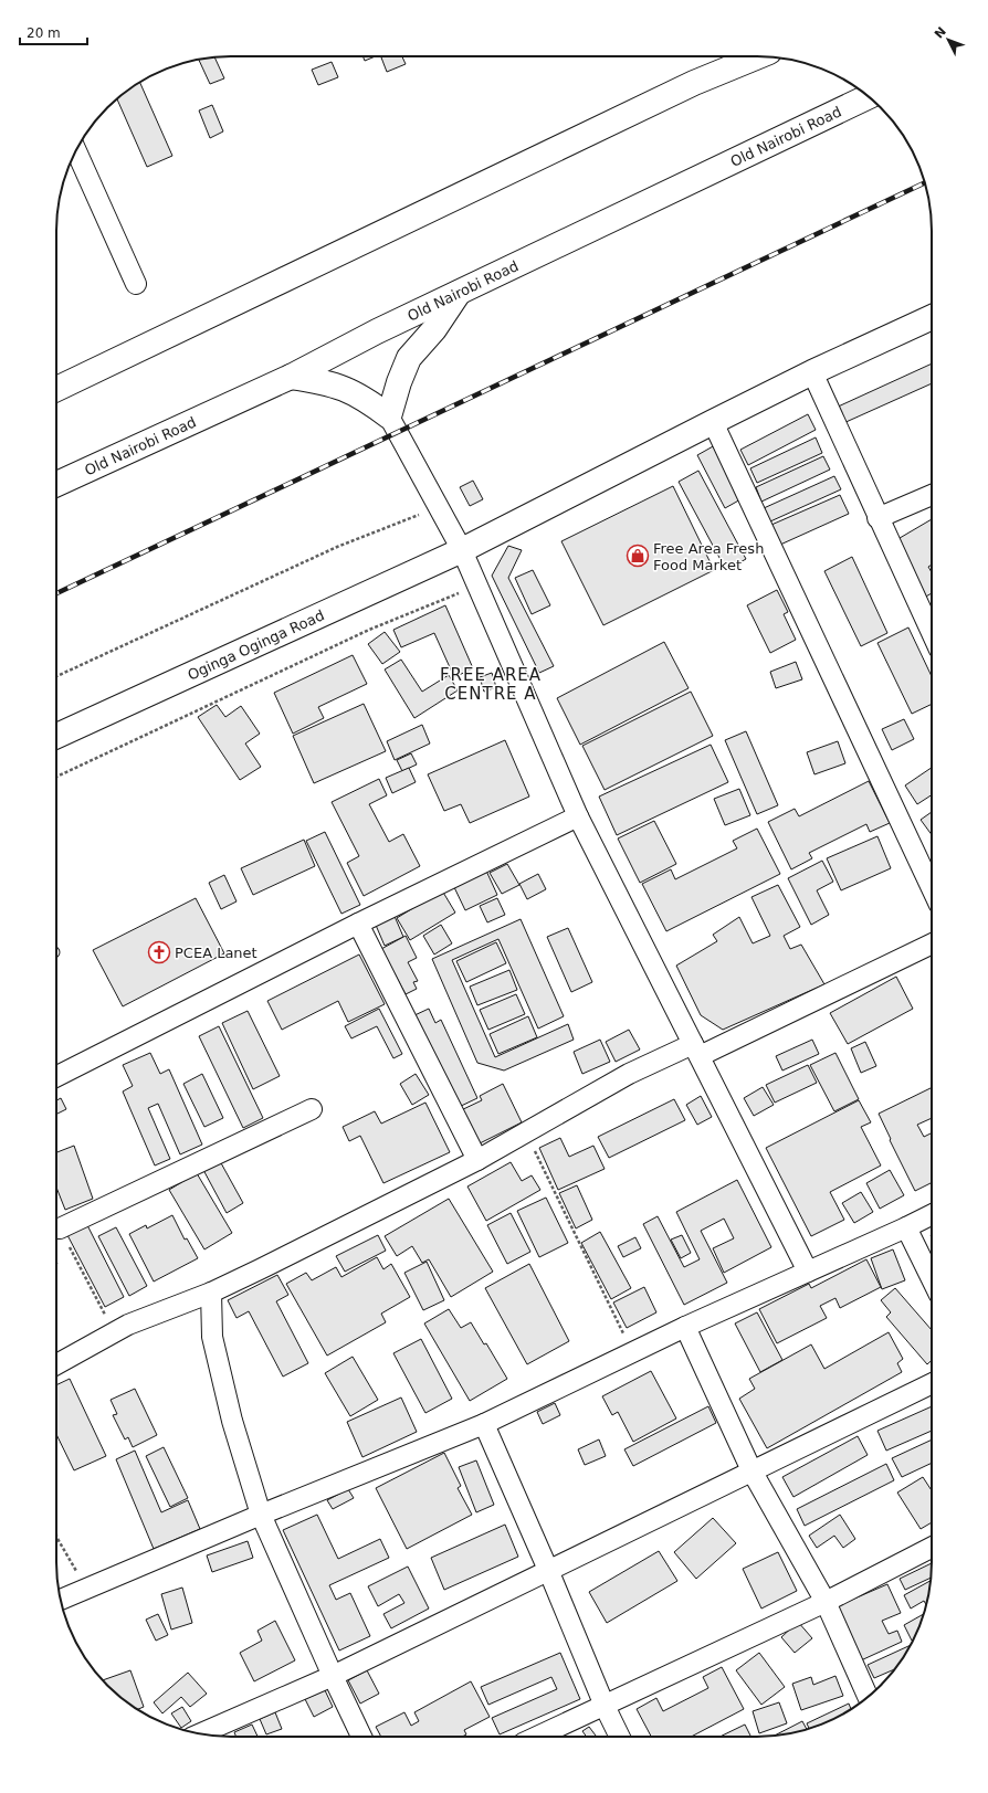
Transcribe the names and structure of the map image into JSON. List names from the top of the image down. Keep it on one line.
{"streets":{"main road":["Old Nairobi Road","Oginga Oginga Road"]},"districts":["FREE AREA CENTRE A"],"places":{"shop":["Free Area Fresh Food Market"],"church":["PCEA Lanet"]},"scale_bar":"20 m","north":"top left"}
